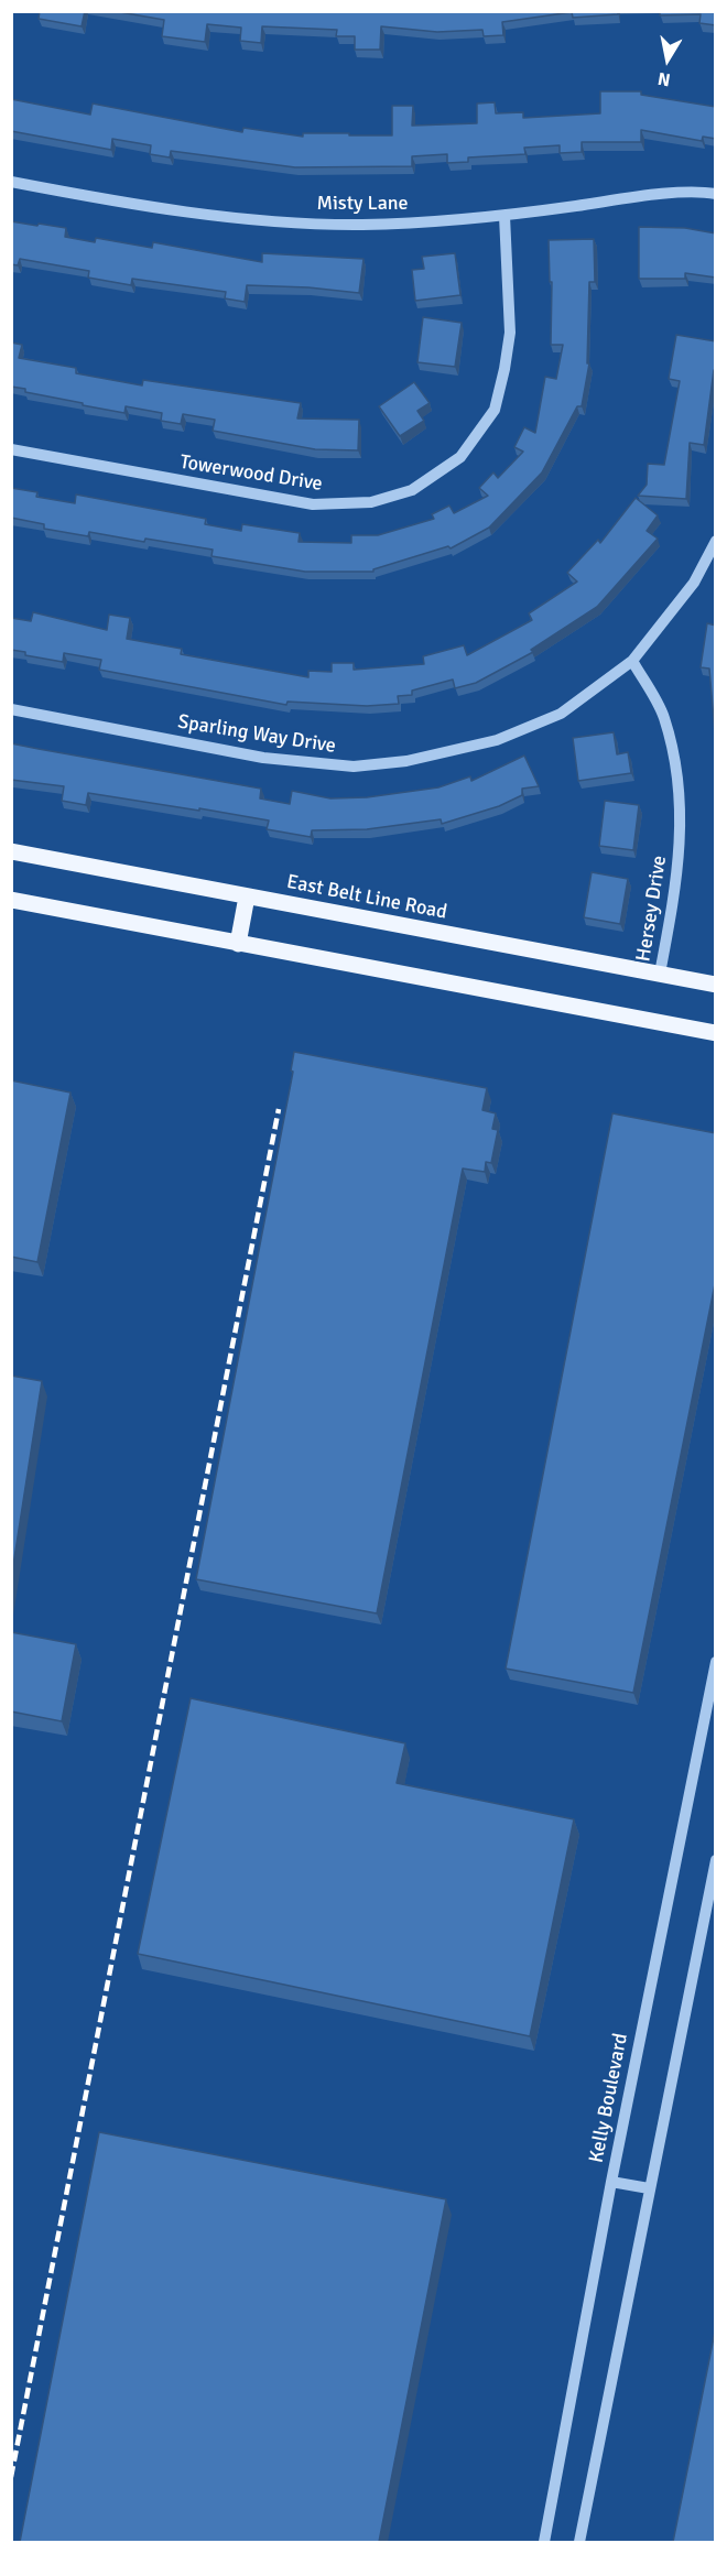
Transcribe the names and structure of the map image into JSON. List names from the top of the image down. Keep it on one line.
{"streets":{"main road":["East Belt Line Road"],"street":["Misty Lane","Towerwood Drive","Sparling Way Drive","Hersey Drive","Kelly Boulevard"]},"crossings":[["Misty Lane","Towerwood Drive"],["Sparling Way Drive","Hersey Drive"],["East Belt Line Road","Hersey Drive"]],"north":"bottom"}
